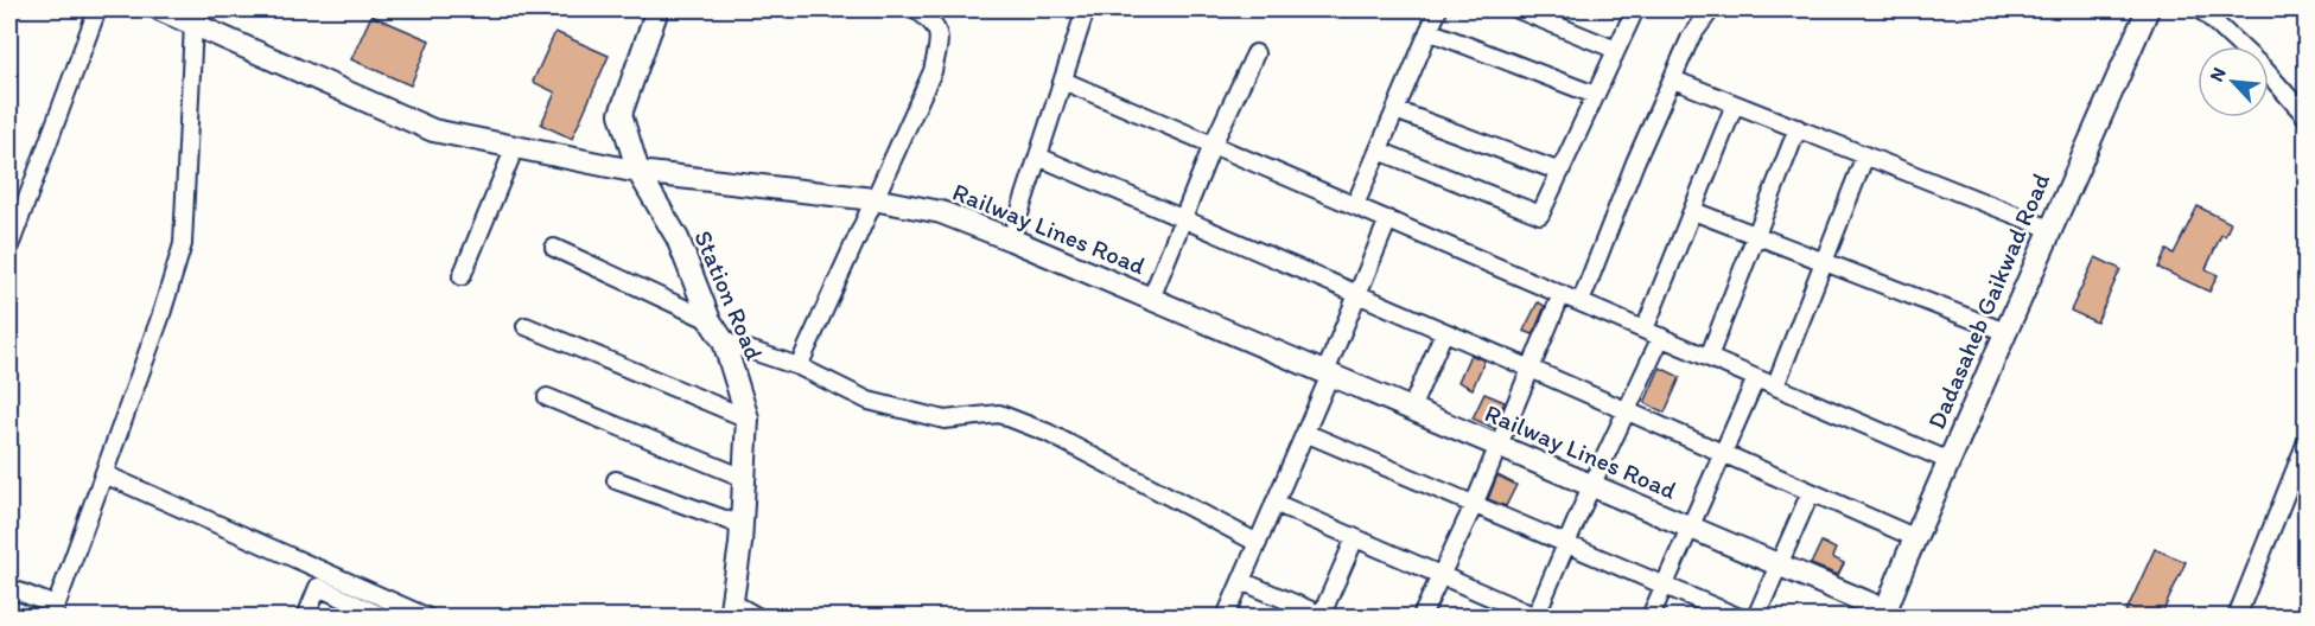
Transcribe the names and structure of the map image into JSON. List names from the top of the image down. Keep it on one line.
{"streets":{"street":["Railway Lines Road","Station Road","Dadasaheb Gaikwad Road"]},"crossings":[["Railway Lines Road","Station Road"],["Railway Lines Road","Dadasaheb Gaikwad Road"]],"north":"top left"}
